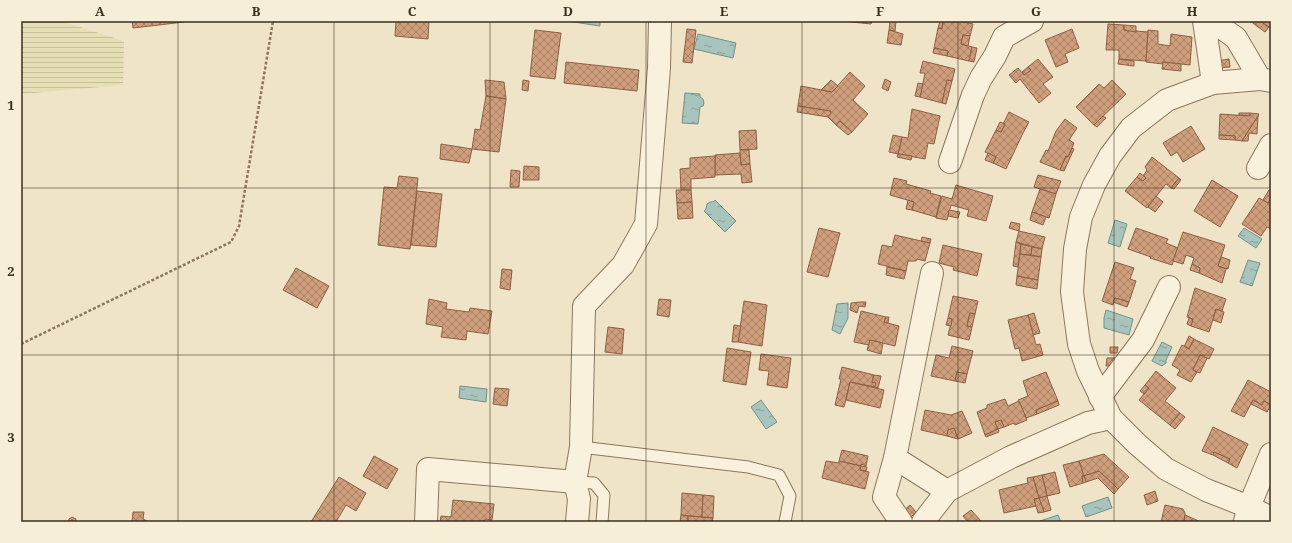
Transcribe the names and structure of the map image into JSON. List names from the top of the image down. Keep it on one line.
{"grid":{"columns":["A","B","C","D","E","F","G","H"],"rows":["1","2","3"]}}
